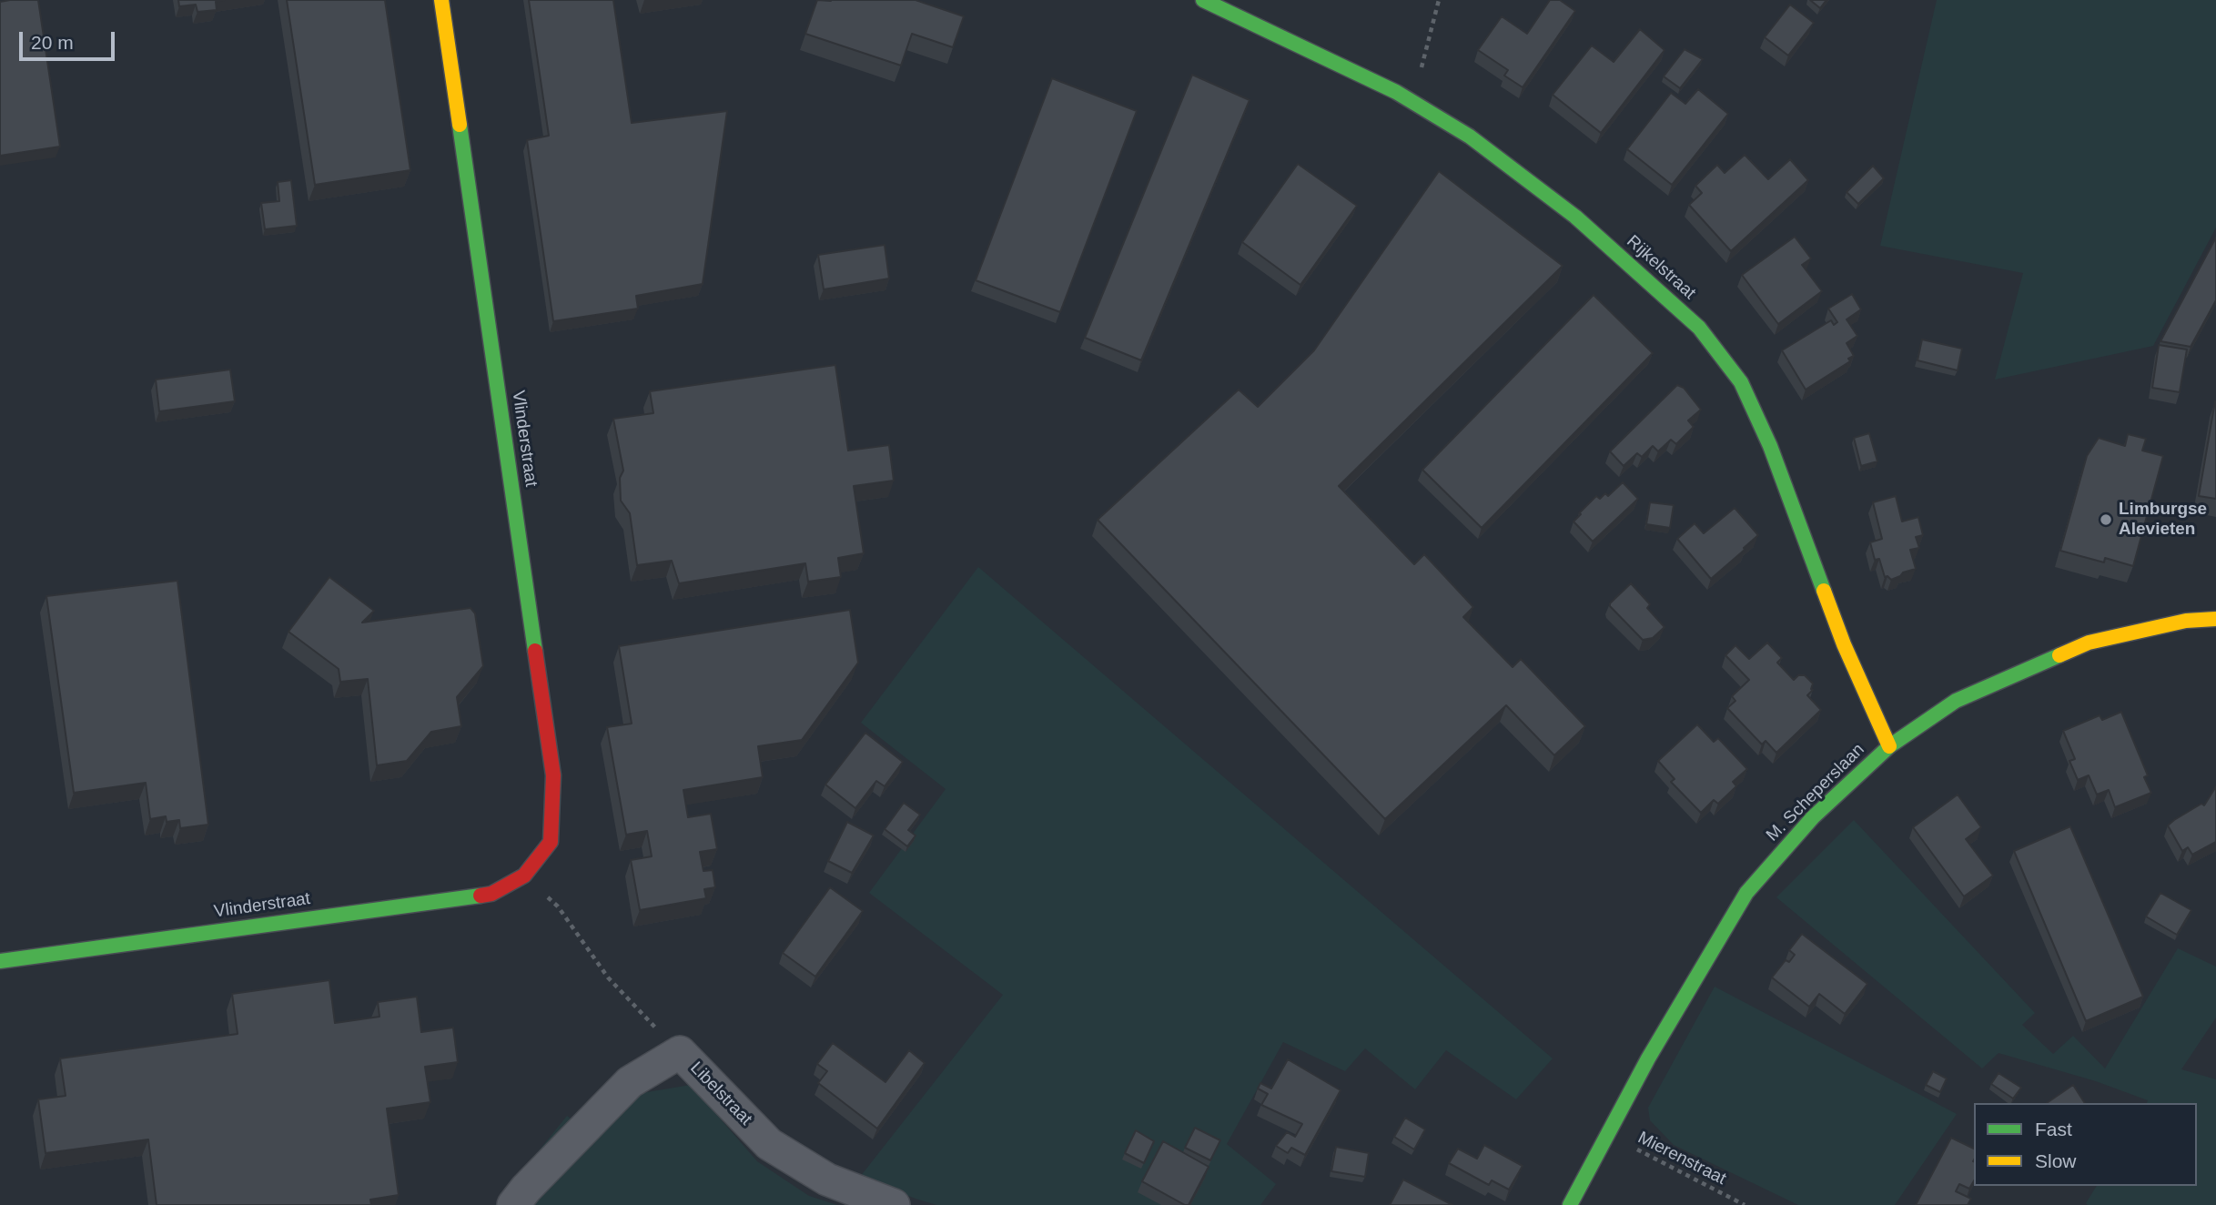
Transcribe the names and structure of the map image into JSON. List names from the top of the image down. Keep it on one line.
{"streets":{"street":["Rijkelstraat","Vlinderstraat","M. Scheperslaan","Libelstraat"],"path":["Mierenstraat"]},"crossings":[["Rijkelstraat","M. Scheperslaan"],["M. Scheperslaan","Mierenstraat"]],"places":["Limburgse Alevieten"],"legend":["Fast","Slow"],"scale_bar":"20 m"}
